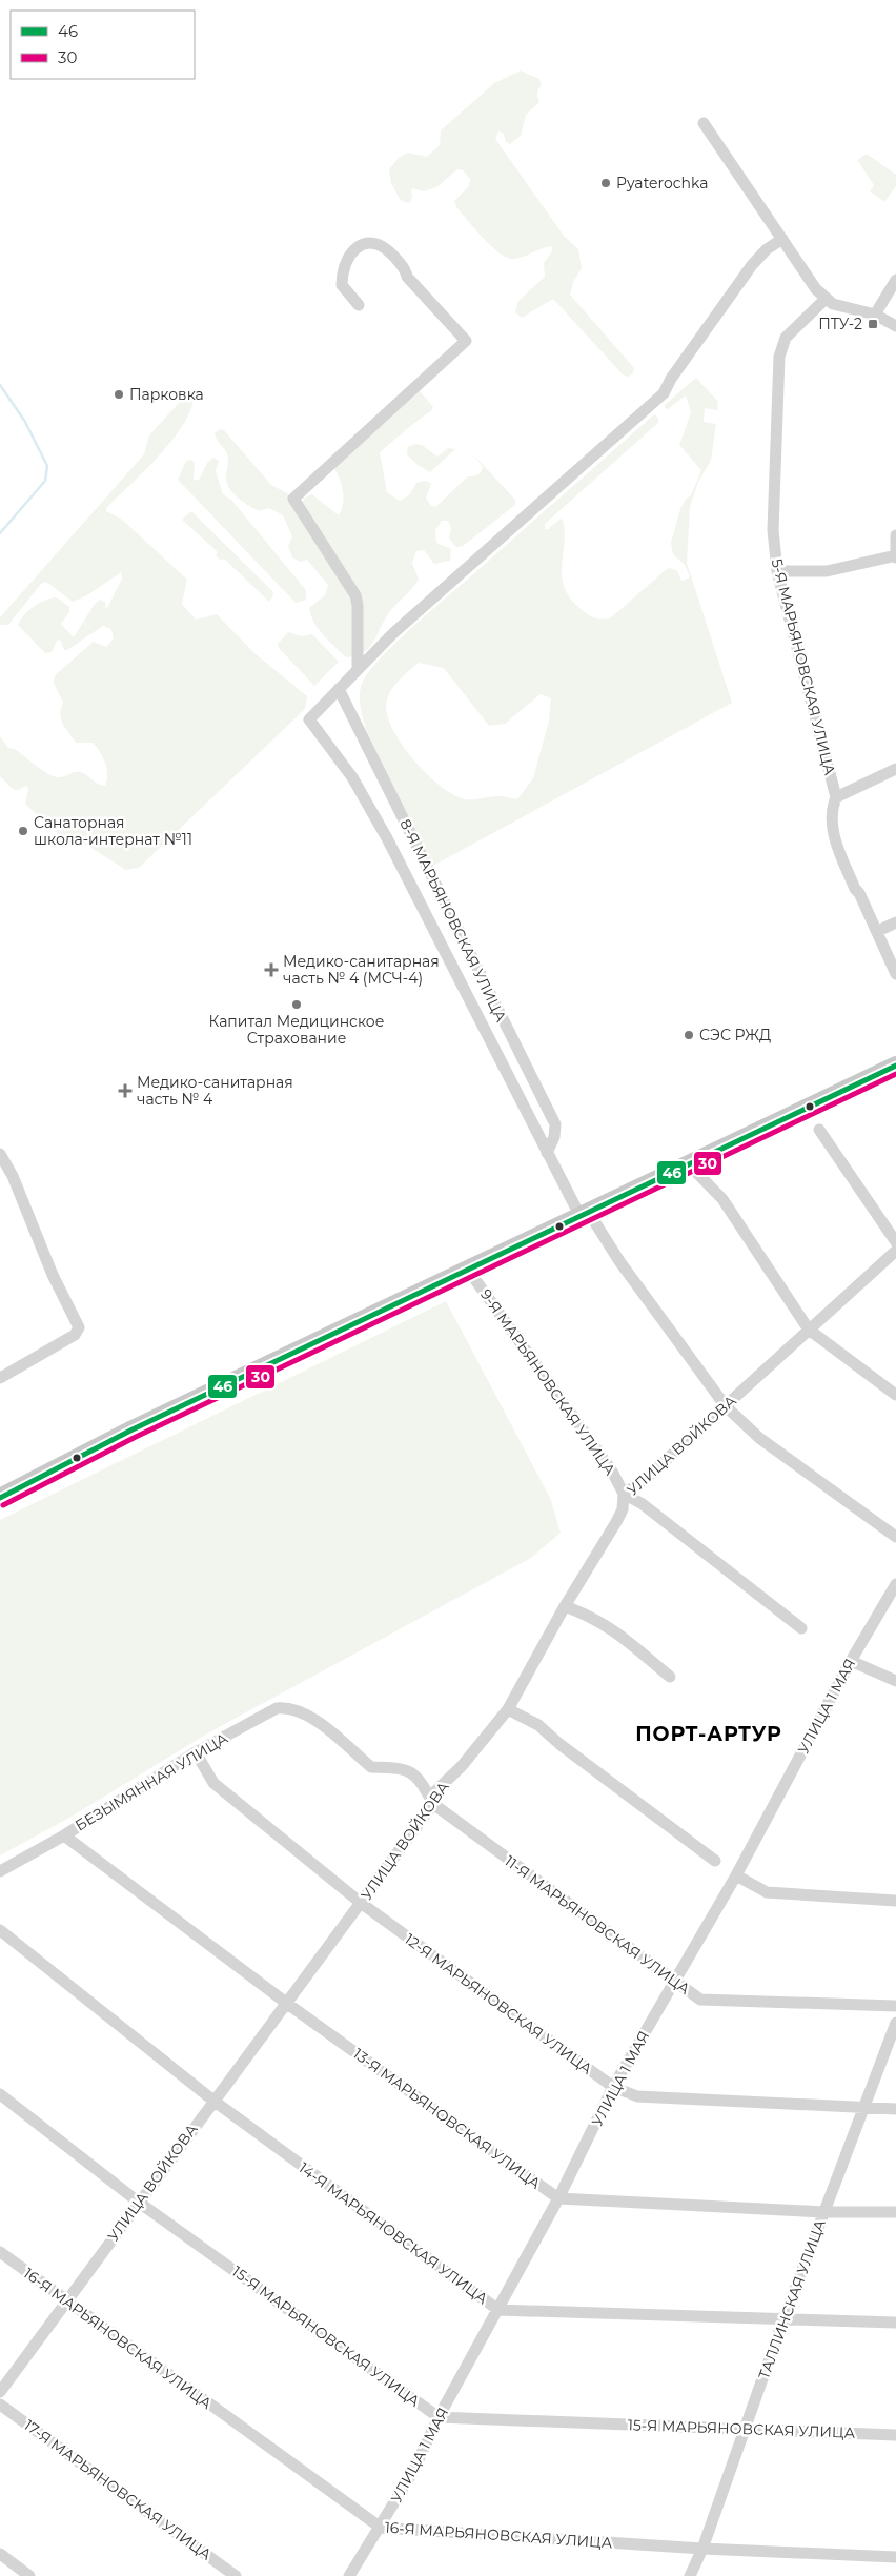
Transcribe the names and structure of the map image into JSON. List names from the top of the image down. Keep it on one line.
{"streets":{"street":["5-Я МАРЬЯНОВСКАЯ УЛИЦА","8-Я МАРЬЯНОВСКАЯ УЛИЦА","9-Я МАРЬЯНОВСКАЯ УЛИЦА","УЛИЦА ВОЙКОВА","УЛИЦА 1 МАЯ","БЕЗЫМЯННАЯ УЛИЦА","11-Я МАРЬЯНОВСКАЯ УЛИЦА","12-Я МАРЬЯНОВСКАЯ УЛИЦА","13-Я МАРЬЯНОВСКАЯ УЛИЦА","14-Я МАРЬЯНОВСКАЯ УЛИЦА","ТАЛЛИНСКАЯ УЛИЦА","15-Я МАРЬЯНОВСКАЯ УЛИЦА","16-Я МАРЬЯНОВСКАЯ УЛИЦА","17-Я МАРЬЯНОВСКАЯ УЛИЦА"]},"crossings":[["8-Я МАРЬЯНОВСКАЯ УЛИЦА","УЛИЦА ВОЙКОВА"],["9-Я МАРЬЯНОВСКАЯ УЛИЦА","УЛИЦА ВОЙКОВА"],["УЛИЦА ВОЙКОВА","11-Я МАРЬЯНОВСКАЯ УЛИЦА"],["УЛИЦА ВОЙКОВА","12-Я МАРЬЯНОВСКАЯ УЛИЦА"],["УЛИЦА ВОЙКОВА","13-Я МАРЬЯНОВСКАЯ УЛИЦА"],["УЛИЦА ВОЙКОВА","14-Я МАРЬЯНОВСКАЯ УЛИЦА"],["УЛИЦА ВОЙКОВА","15-Я МАРЬЯНОВСКАЯ УЛИЦА"],["УЛИЦА ВОЙКОВА","16-Я МАРЬЯНОВСКАЯ УЛИЦА"],["УЛИЦА 1 МАЯ","11-Я МАРЬЯНОВСКАЯ УЛИЦА"],["УЛИЦА 1 МАЯ","12-Я МАРЬЯНОВСКАЯ УЛИЦА"],["УЛИЦА 1 МАЯ","13-Я МАРЬЯНОВСКАЯ УЛИЦА"],["УЛИЦА 1 МАЯ","14-Я МАРЬЯНОВСКАЯ УЛИЦА"],["УЛИЦА 1 МАЯ","15-Я МАРЬЯНОВСКАЯ УЛИЦА"],["УЛИЦА 1 МАЯ","16-Я МАРЬЯНОВСКАЯ УЛИЦА"],["БЕЗЫМЯННАЯ УЛИЦА","11-Я МАРЬЯНОВСКАЯ УЛИЦА"],["БЕЗЫМЯННАЯ УЛИЦА","12-Я МАРЬЯНОВСКАЯ УЛИЦА"],["БЕЗЫМЯННАЯ УЛИЦА","13-Я МАРЬЯНОВСКАЯ УЛИЦА"],["12-Я МАРЬЯНОВСКАЯ УЛИЦА","ТАЛЛИНСКАЯ УЛИЦА"],["14-Я МАРЬЯНОВСКАЯ УЛИЦА","ТАЛЛИНСКАЯ УЛИЦА"],["ТАЛЛИНСКАЯ УЛИЦА","15-Я МАРЬЯНОВСКАЯ УЛИЦА"],["ТАЛЛИНСКАЯ УЛИЦА","16-Я МАРЬЯНОВСКАЯ УЛИЦА"]],"districts":["ПОРТ-АРТУР"],"places":{"other":["Pyaterochka","Парковка","Санаторная школа-интернат №11","Капитал Медицинское Страхование","СЭС РЖД"],"transit":["ПТУ-2"],"health":["Медико-санитарная часть № 4 (МСЧ-4)","Медико-санитарная часть № 4"]},"lines":["transit line 46","transit line 30"],"legend":["46","30"]}
